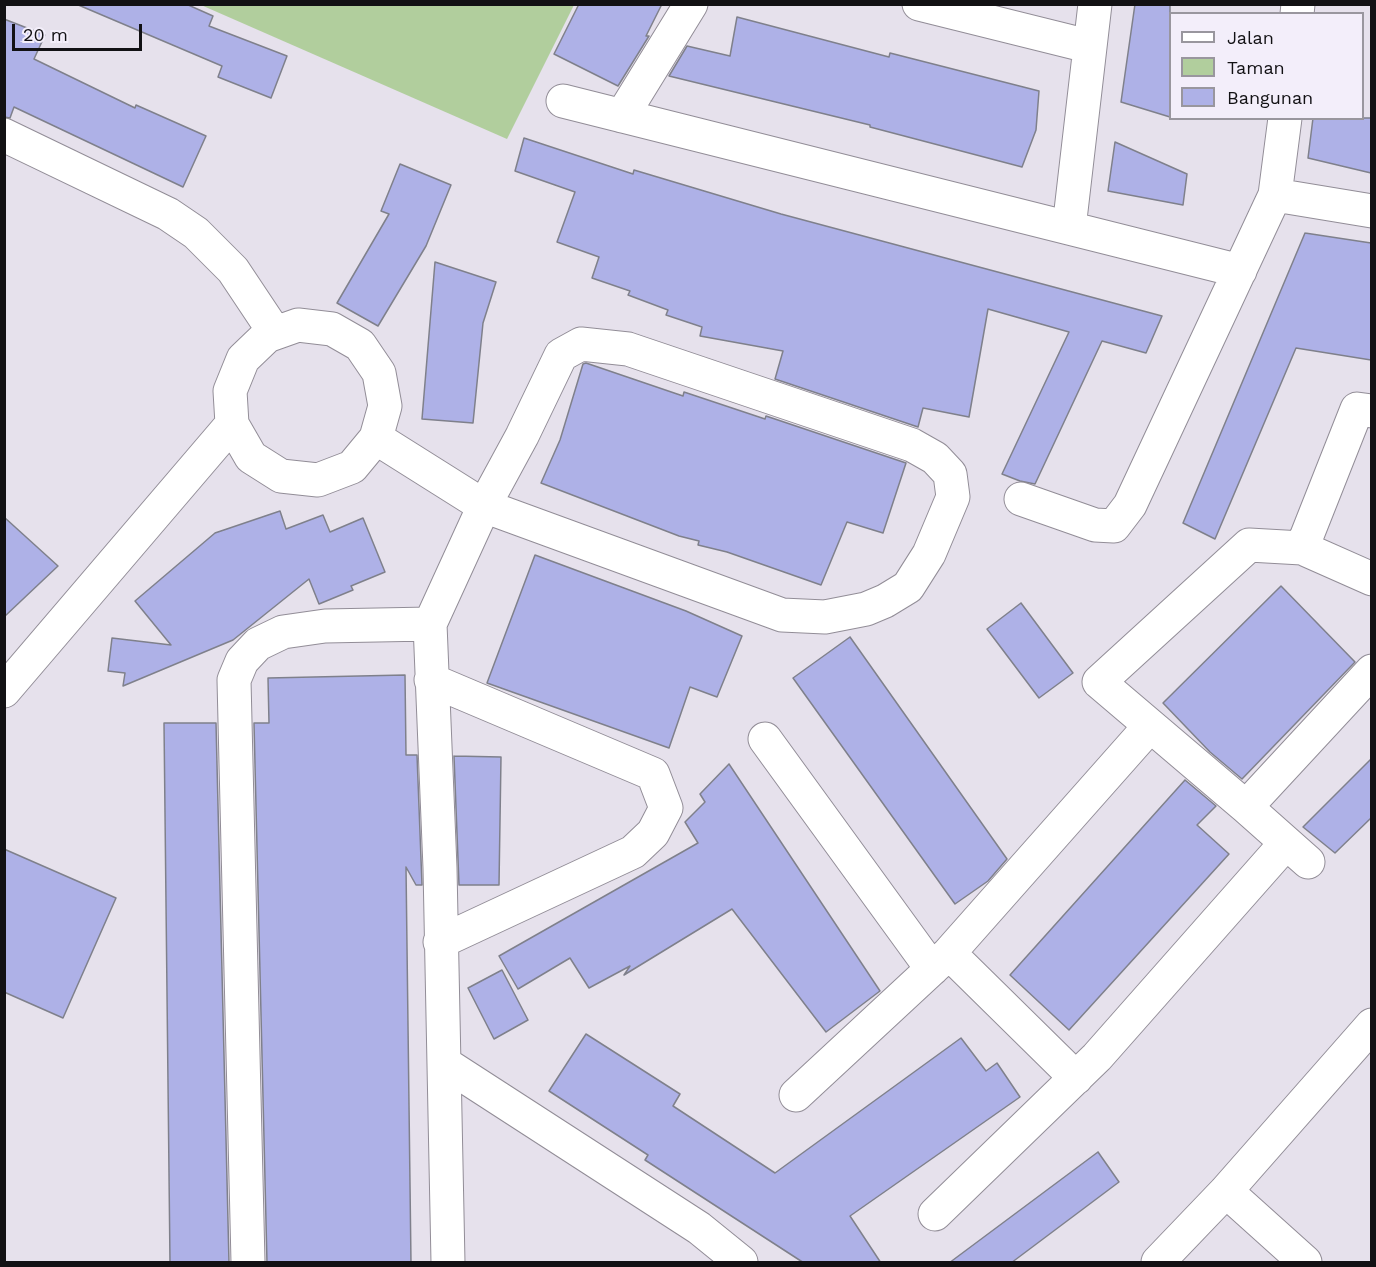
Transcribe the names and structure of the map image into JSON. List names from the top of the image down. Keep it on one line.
{"legend":["Jalan","Taman","Bangunan"],"scale_bar":"20 m"}
